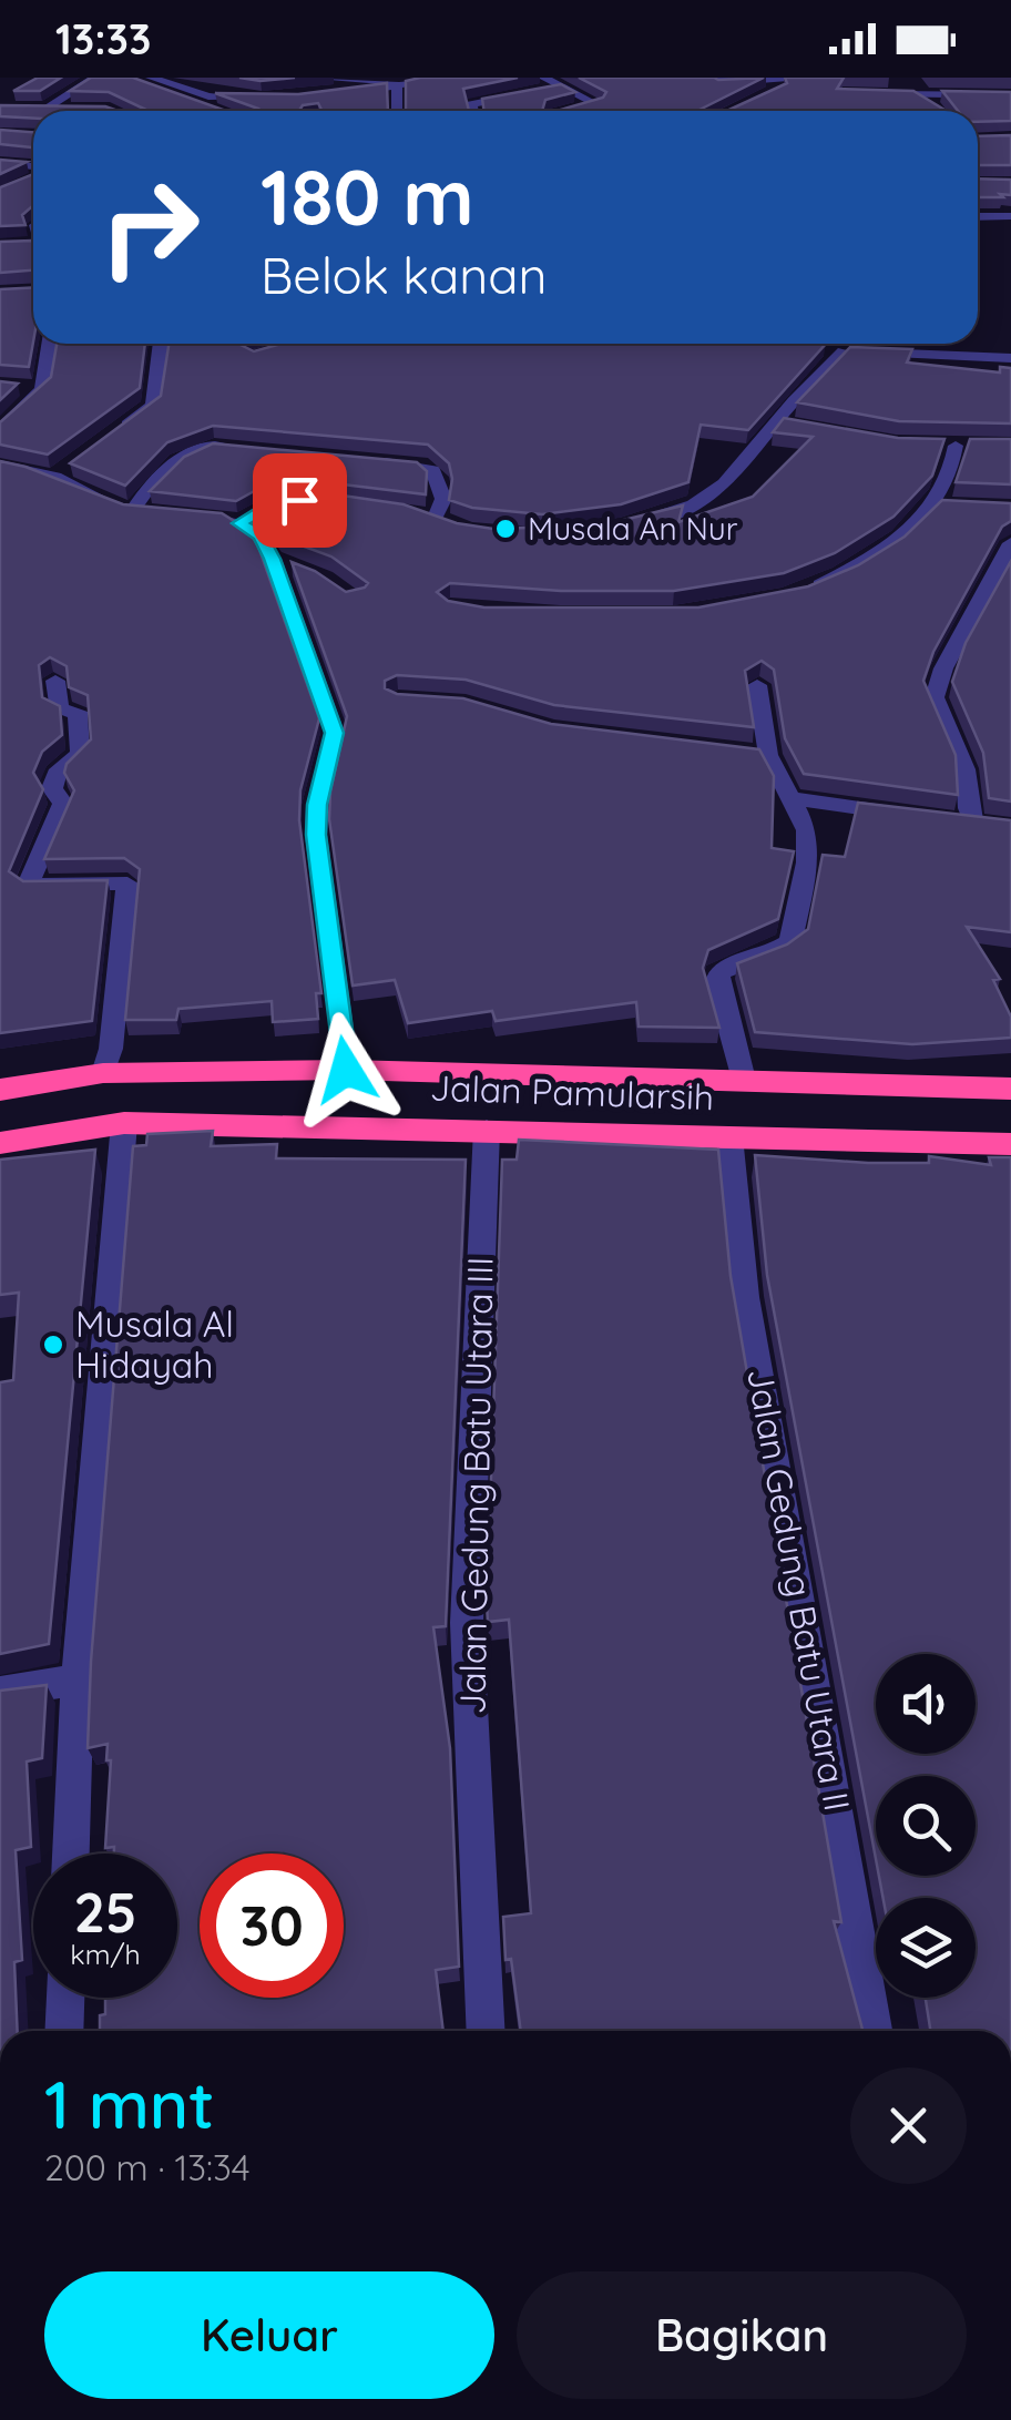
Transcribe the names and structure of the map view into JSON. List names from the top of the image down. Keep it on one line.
{"streets":{"highway":["Jalan Pamularsih"],"street":["Jalan Gedung Batu Utara III","Jalan Gedung Batu Utara II"]},"crossings":[["Jalan Pamularsih","Jalan Gedung Batu Utara III"],["Jalan Pamularsih","Jalan Gedung Batu Utara II"]],"places":["Musala An Nur","Musala Al Hidayah"],"page":{"status":"13:33","turn":["180 m","Belok kanan"],"speed":"25 km/h","limit":"30","heading":["1 mnt","200 m · 13:34"],"buttons":["Keluar","Bagikan"]}}
